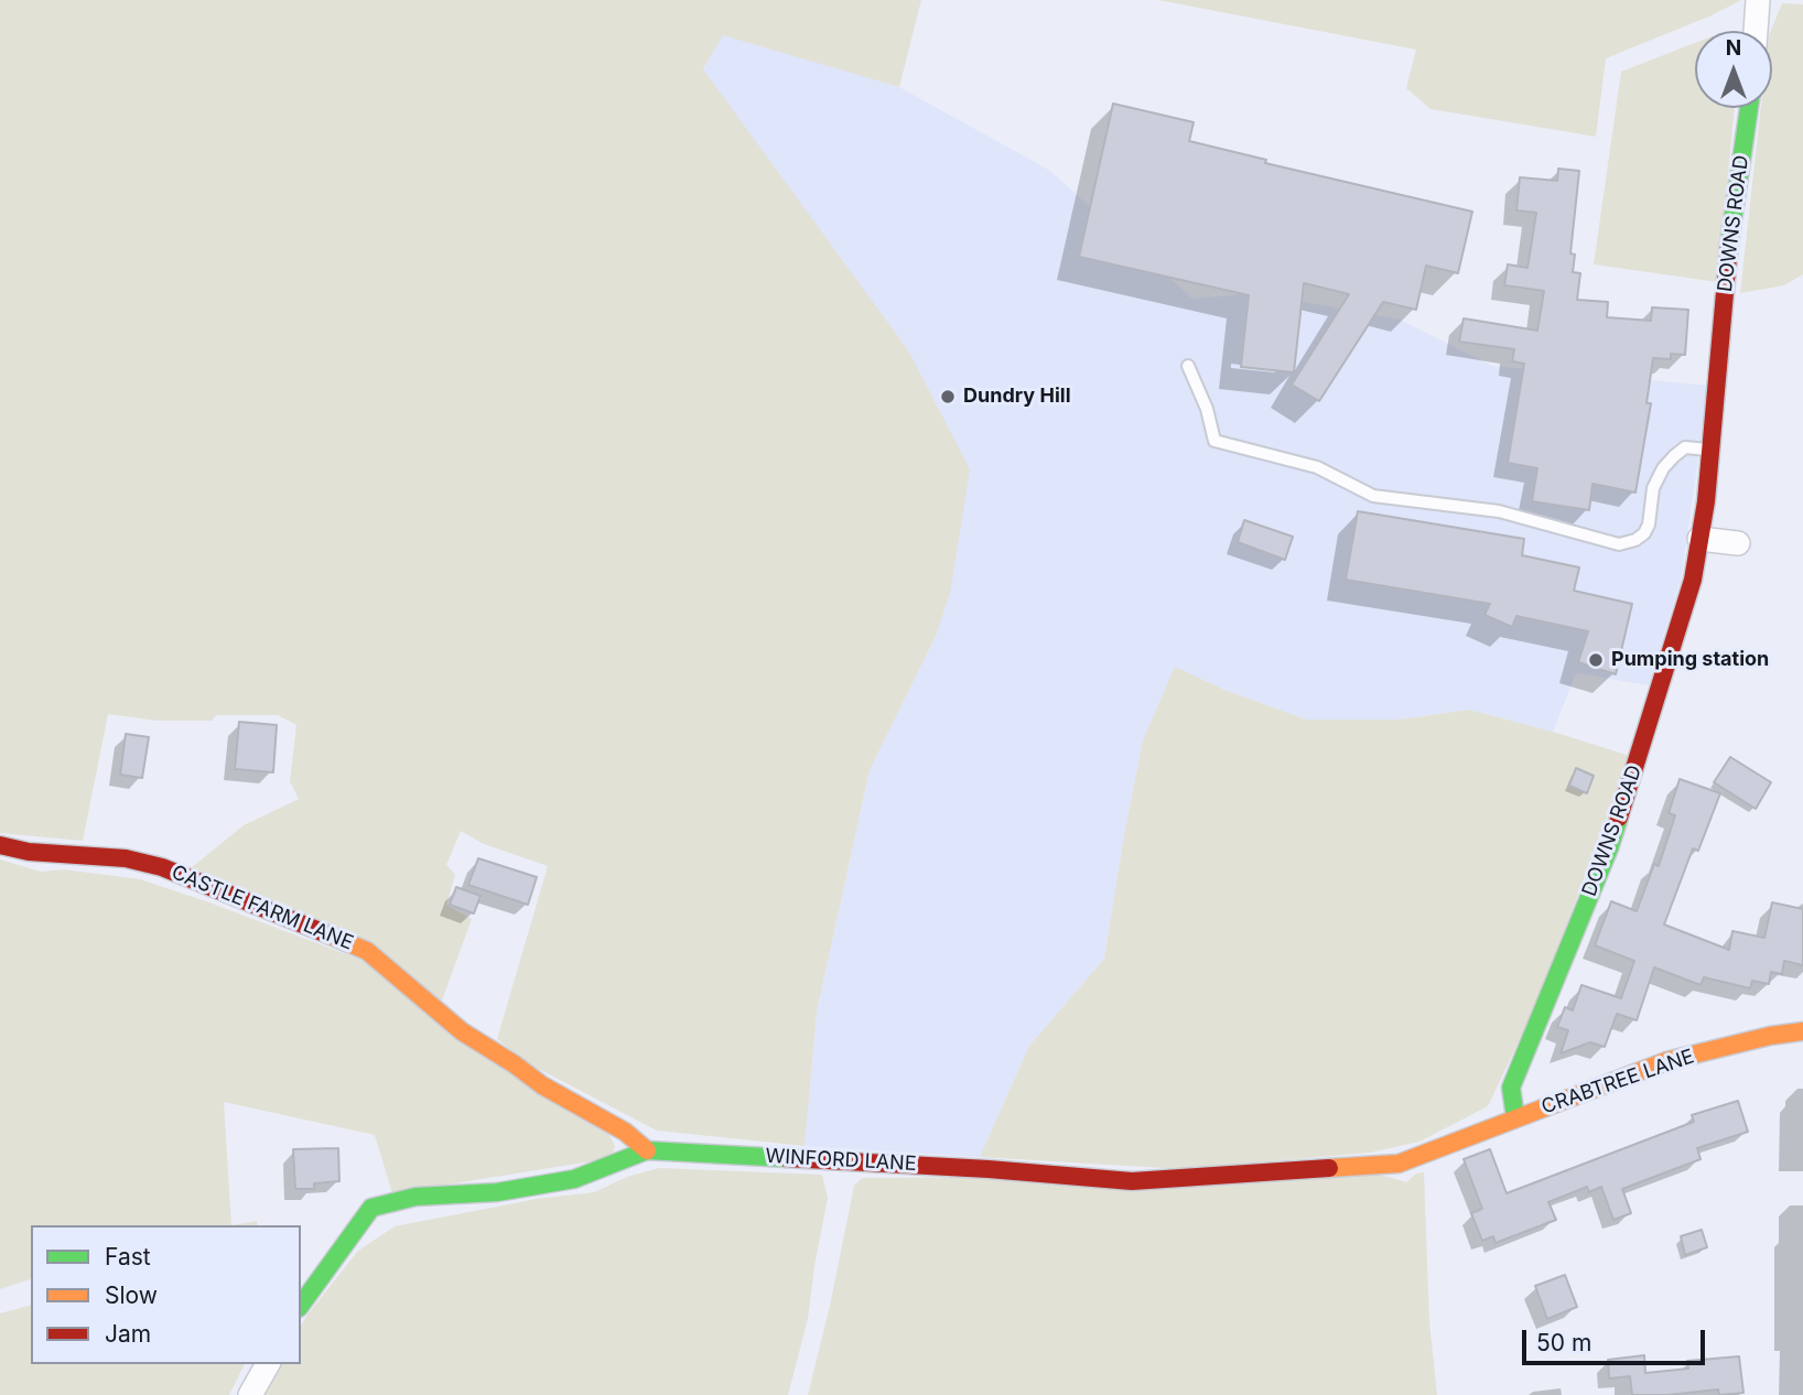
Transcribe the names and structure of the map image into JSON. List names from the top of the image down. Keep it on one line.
{"streets":{"street":["DOWNS ROAD","CASTLE FARM LANE","CRABTREE LANE","WINFORD LANE"]},"crossings":[["DOWNS ROAD","CRABTREE LANE"],["CASTLE FARM LANE","WINFORD LANE"],["CRABTREE LANE","WINFORD LANE"]],"places":["Dundry Hill","Pumping station"],"legend":["Fast","Slow","Jam"],"scale_bar":"50 m","north":"top"}
